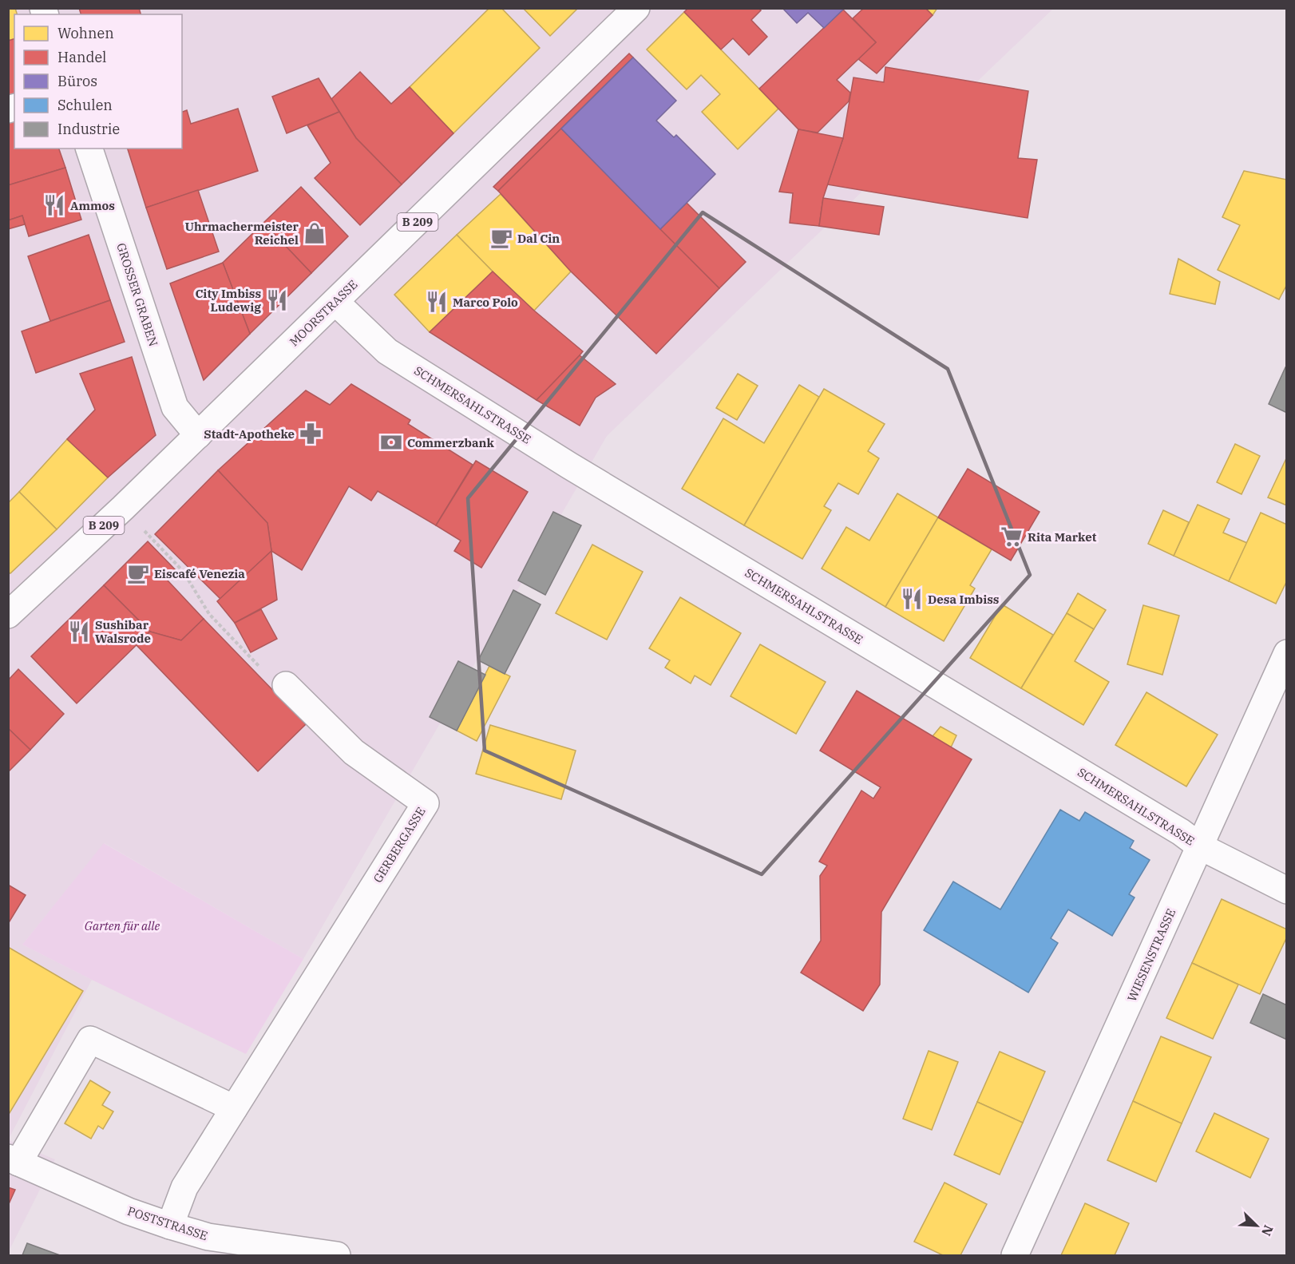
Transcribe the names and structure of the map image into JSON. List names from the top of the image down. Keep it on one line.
{"streets":{"street":["B 209","GROSSER GRABEN","MOORSTRASSE","SCHMERSAHLSTRASSE","GERBERGASSE","WIESENSTRASSE","POSTSTRASSE"]},"crossings":[["GROSSER GRABEN","MOORSTRASSE"],["MOORSTRASSE","SCHMERSAHLSTRASSE"],["SCHMERSAHLSTRASSE","WIESENSTRASSE"],["GERBERGASSE","POSTSTRASSE"]],"parks":["Garten für alle"],"places":{"restaurant":["Ammos","City Imbiss Ludewig","Marco Polo","Desa Imbiss","Sushibar Walsrode"],"shop":["Uhrmachermeister Reichel"],"cafe":["Dal Cin","Eiscafé Venezia"],"pharmacy":["Stadt-Apotheke"],"bank":["Commerzbank"],"supermarket":["Rita Market"]},"legend":["Wohnen","Handel","Büros","Schulen","Industrie"],"north":"bottom right"}
